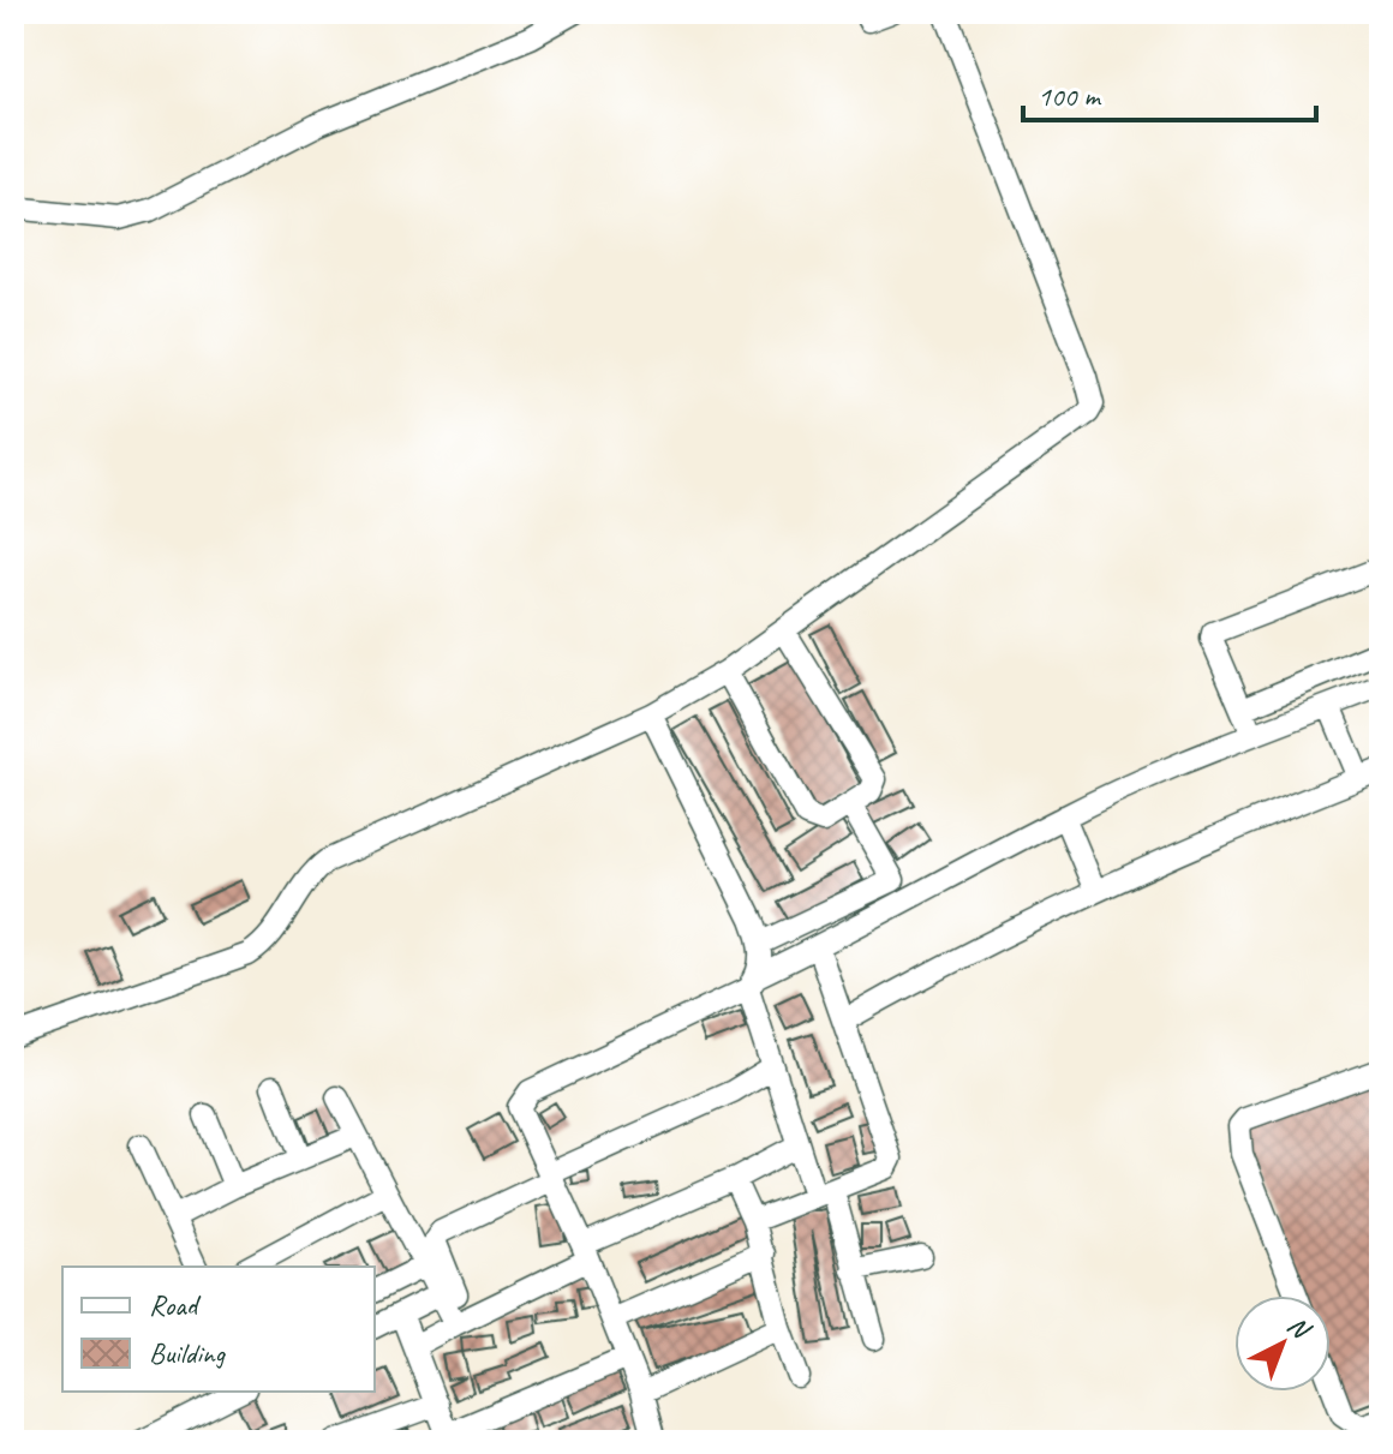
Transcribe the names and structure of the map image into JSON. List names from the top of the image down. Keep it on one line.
{"legend":["Road","Building"],"scale_bar":"100 m","north":"top right"}
